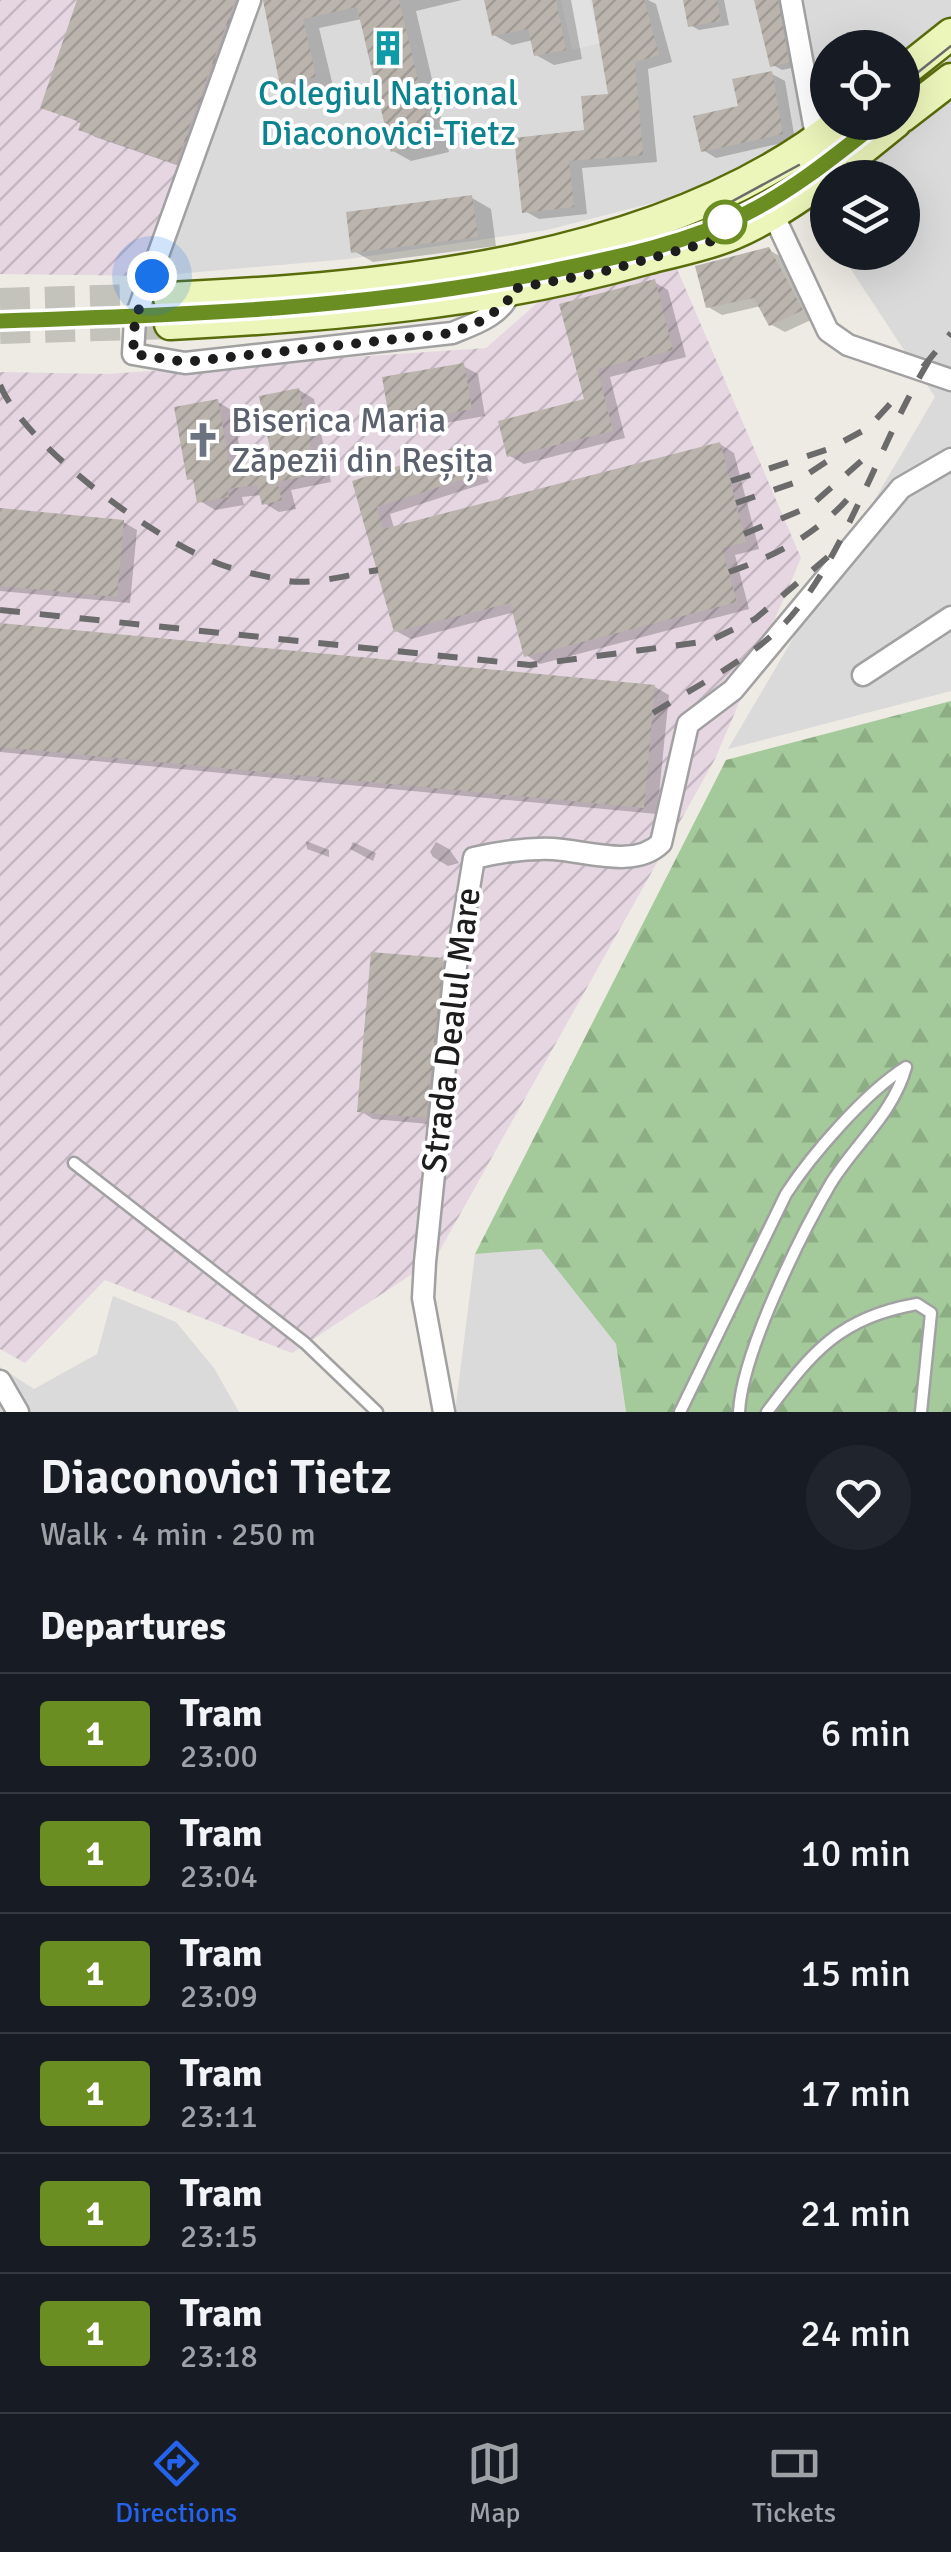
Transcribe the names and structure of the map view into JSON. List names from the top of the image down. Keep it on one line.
{"streets":{"street":["Strada Dealul Mare"]},"places":{"building":["Colegiul Național Diaconovici-Tietz"],"church":["Biserica Maria Zăpezii din Reșița"]},"lines":["tram line 1"],"page":{"heading":[["Diaconovici Tietz","Walk · 4 min · 250 m"],"Departures"],"list":[{"mark":"1","name":"Tram","note":"23:00","value":"6 min"},{"mark":"1","name":"Tram","note":"23:04","value":"10 min"},{"mark":"1","name":"Tram","note":"23:09","value":"15 min"},{"mark":"1","name":"Tram","note":"23:11","value":"17 min"},{"mark":"1","name":"Tram","note":"23:15","value":"21 min"},{"mark":"1","name":"Tram","note":"23:18","value":"24 min"}],"tabs":["Directions","Map","Tickets"]}}
